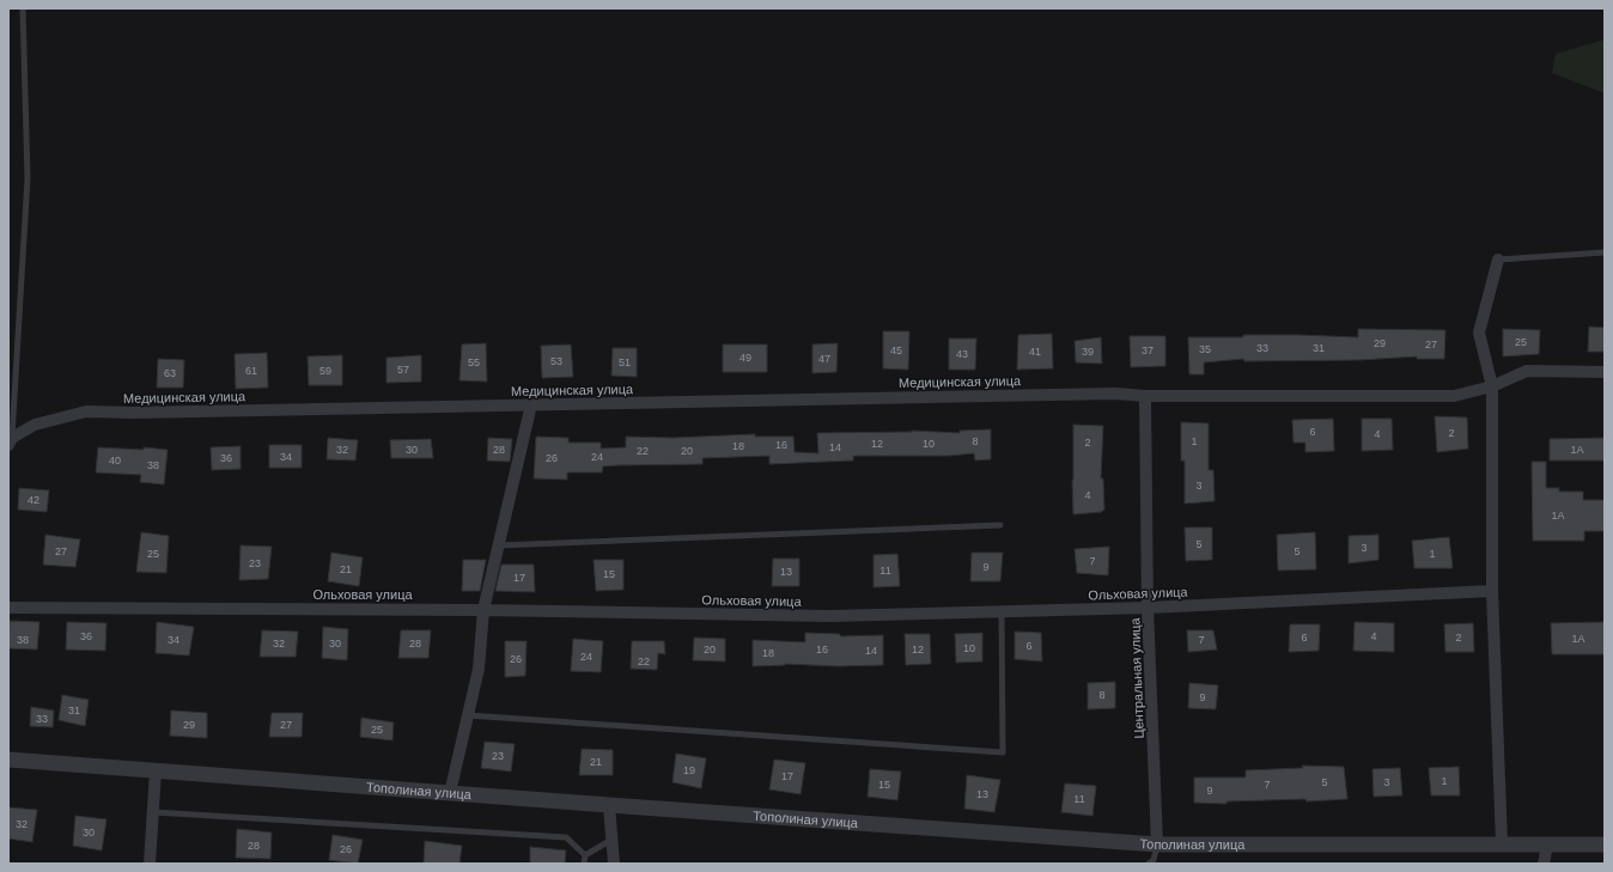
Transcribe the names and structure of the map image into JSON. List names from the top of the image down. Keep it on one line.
{"streets":{"street":["Медицинская улица","Ольховая улица","Центральная улица","Тополиная улица"]},"crossings":[["Медицинская улица","Центральная улица"],["Ольховая улица","Центральная улица"],["Центральная улица","Тополиная улица"]],"house_numbers":["25","29","27","33","31","35","45","37","41","39","43","49","47","53","55","51","57","61","59","63","6","2","4","8","1","2","12","10","16","18","14","32","30","28","1А","22","20","34","24","36","26","40","38","3","4","42","1А","5","3","27","5","25","1","7","23","9","21","11","13","15","17","36","4","6","2","1А","38","34","7","32","30","28","6","10","20","16","12","14","18","24","26","22","8","9","31","33","29","27","25","23","21","19","17","1","5","3","15","7","9","13","11","32","30","28","26"]}
